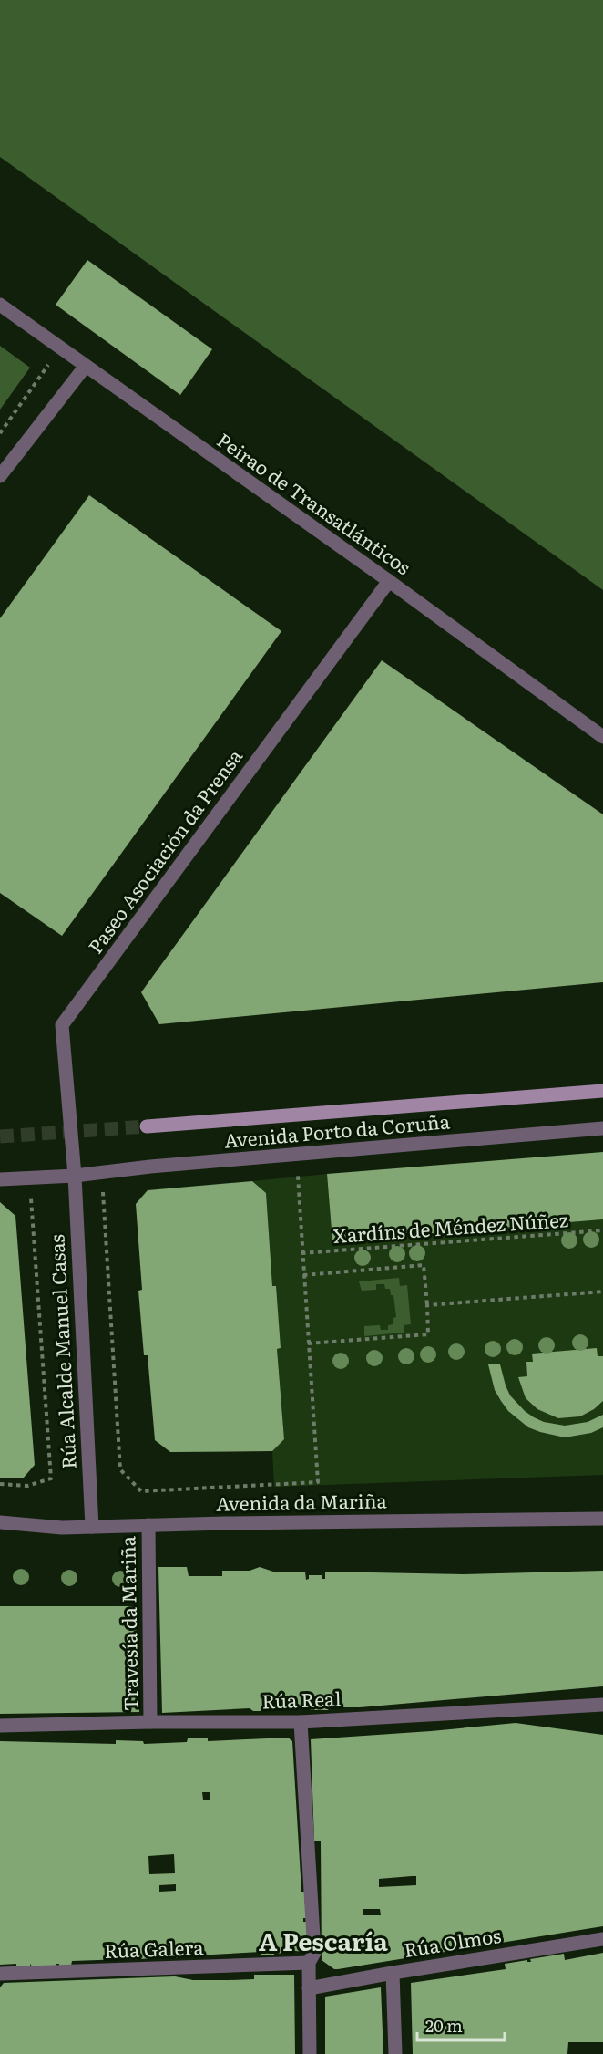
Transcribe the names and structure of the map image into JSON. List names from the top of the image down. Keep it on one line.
{"streets":{"main road":["Avenida Porto da Coruña"],"street":["Peirao de Transatlánticos","Paseo Asociación da Prensa","Rúa Alcalde Manuel Casas","Avenida da Mariña","Travesía da Mariña","Rúa Real","Rúa Olmos","Rúa Galera"],"path":["Xardíns de Méndez Núñez"]},"crossings":[["Peirao de Transatlánticos","Paseo Asociación da Prensa"],["Paseo Asociación da Prensa","Avenida Porto da Coruña"],["Paseo Asociación da Prensa","Rúa Alcalde Manuel Casas"],["Avenida Porto da Coruña","Rúa Alcalde Manuel Casas"],["Rúa Alcalde Manuel Casas","Avenida da Mariña"],["Avenida da Mariña","Travesía da Mariña"],["Travesía da Mariña","Rúa Real"]],"districts":["A Pescaría"],"scale_bar":"20 m"}
